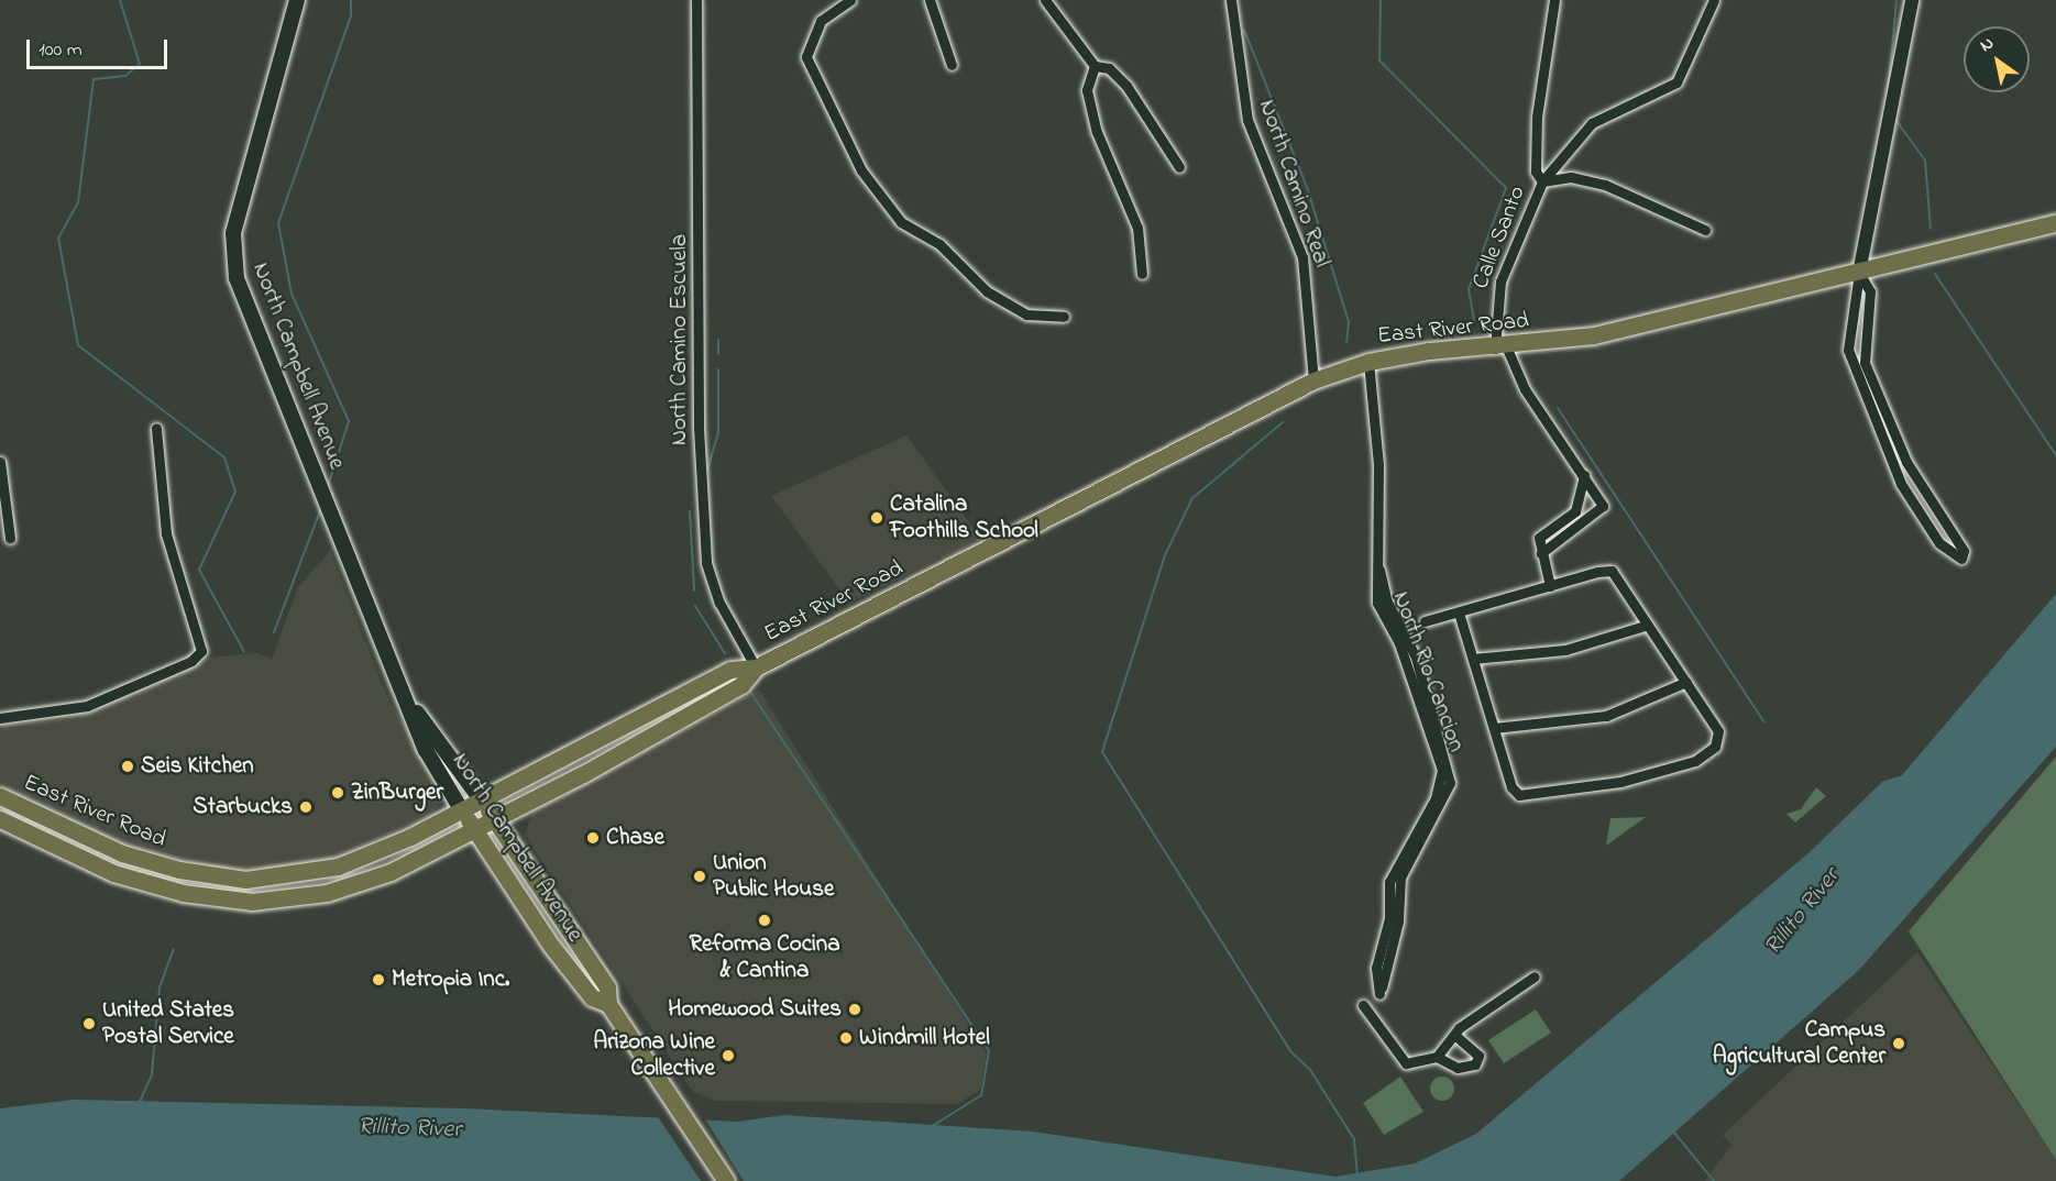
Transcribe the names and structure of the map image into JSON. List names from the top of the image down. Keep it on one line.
{"streets":{"main road":["East River Road","North Campbell Avenue"],"street":["North Camino Real","Calle Santo","North Camino Escuela","North Rio Cancion"]},"crossings":[["North Camino Real","East River Road"],["Calle Santo","East River Road"],["East River Road","North Camino Escuela"],["East River Road","North Campbell Avenue"],["East River Road","North Rio Cancion"]],"water":["Rillito River"],"places":["Catalina Foothills School","Seis Kitchen","ZinBurger","Starbucks","Chase","Union Public House","Reforma Cocina & Cantina","Metropia Inc.","Homewood Suites","United States Postal Service","Windmill Hotel","Campus Agricultural Center","Arizona Wine Collective"],"scale_bar":"100 m","north":"top left"}
